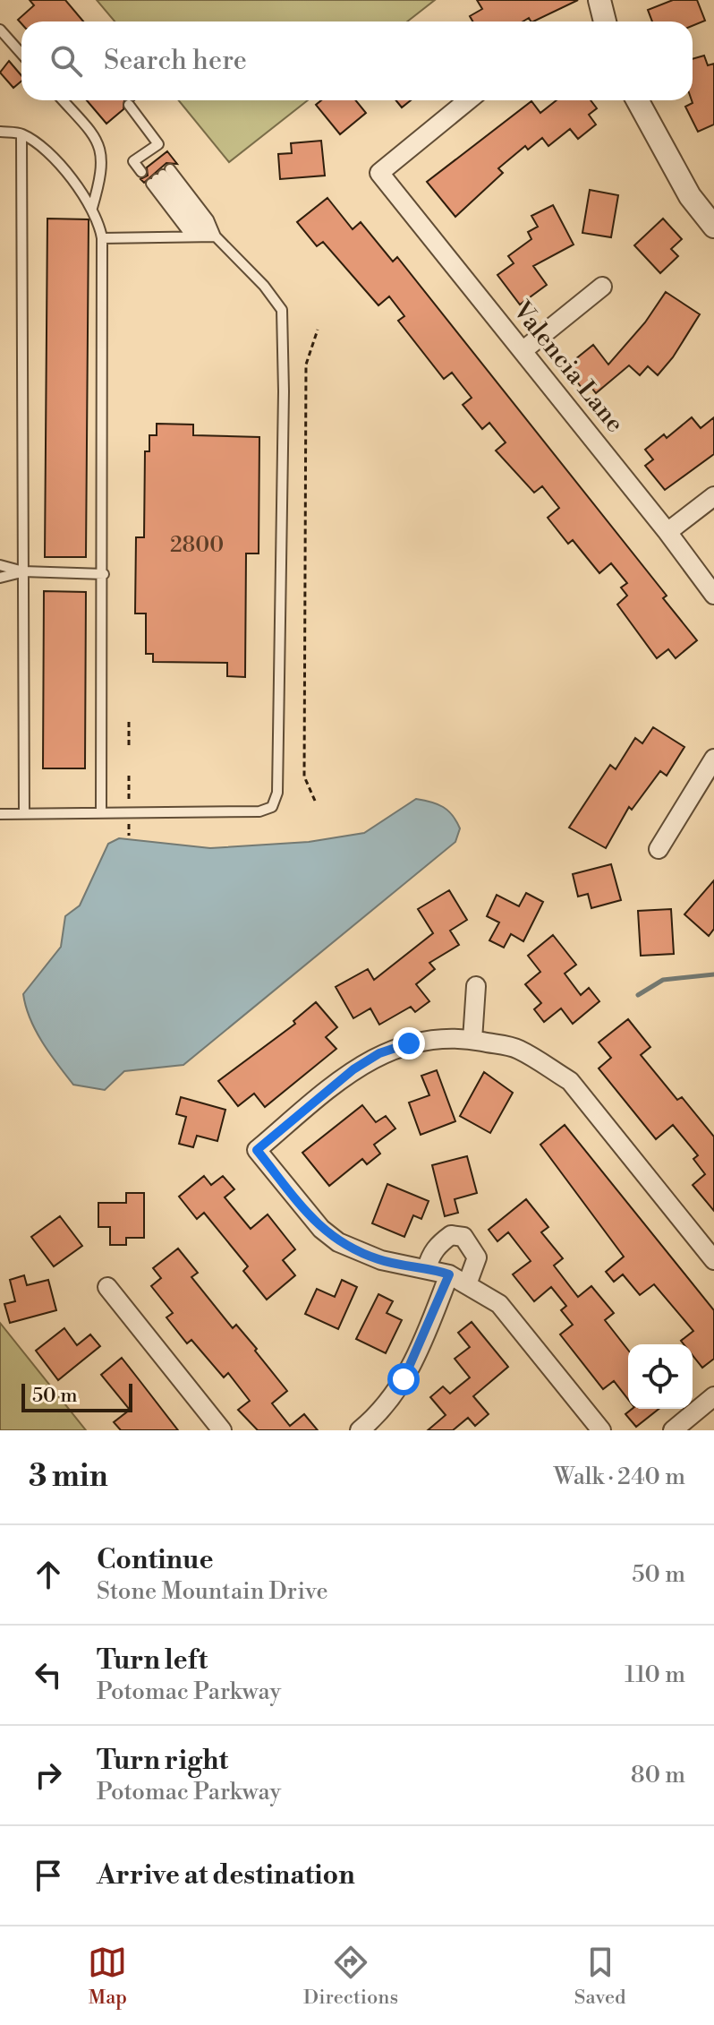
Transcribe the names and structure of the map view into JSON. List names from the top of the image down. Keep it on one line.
{"streets":{"street":["Valencia Lane"]},"house_numbers":["2800"],"scale_bar":"50 m","page":{"search":"Search here","scale":"50 m","heading":["3 min","Walk · 240 m"],"list":[["Continue","Stone Mountain Drive","50 m"],["Turn left","Potomac Parkway","110 m"],["Turn right","Potomac Parkway","80 m"],"Arrive at destination"],"nav":["Map","Directions","Saved"]}}
